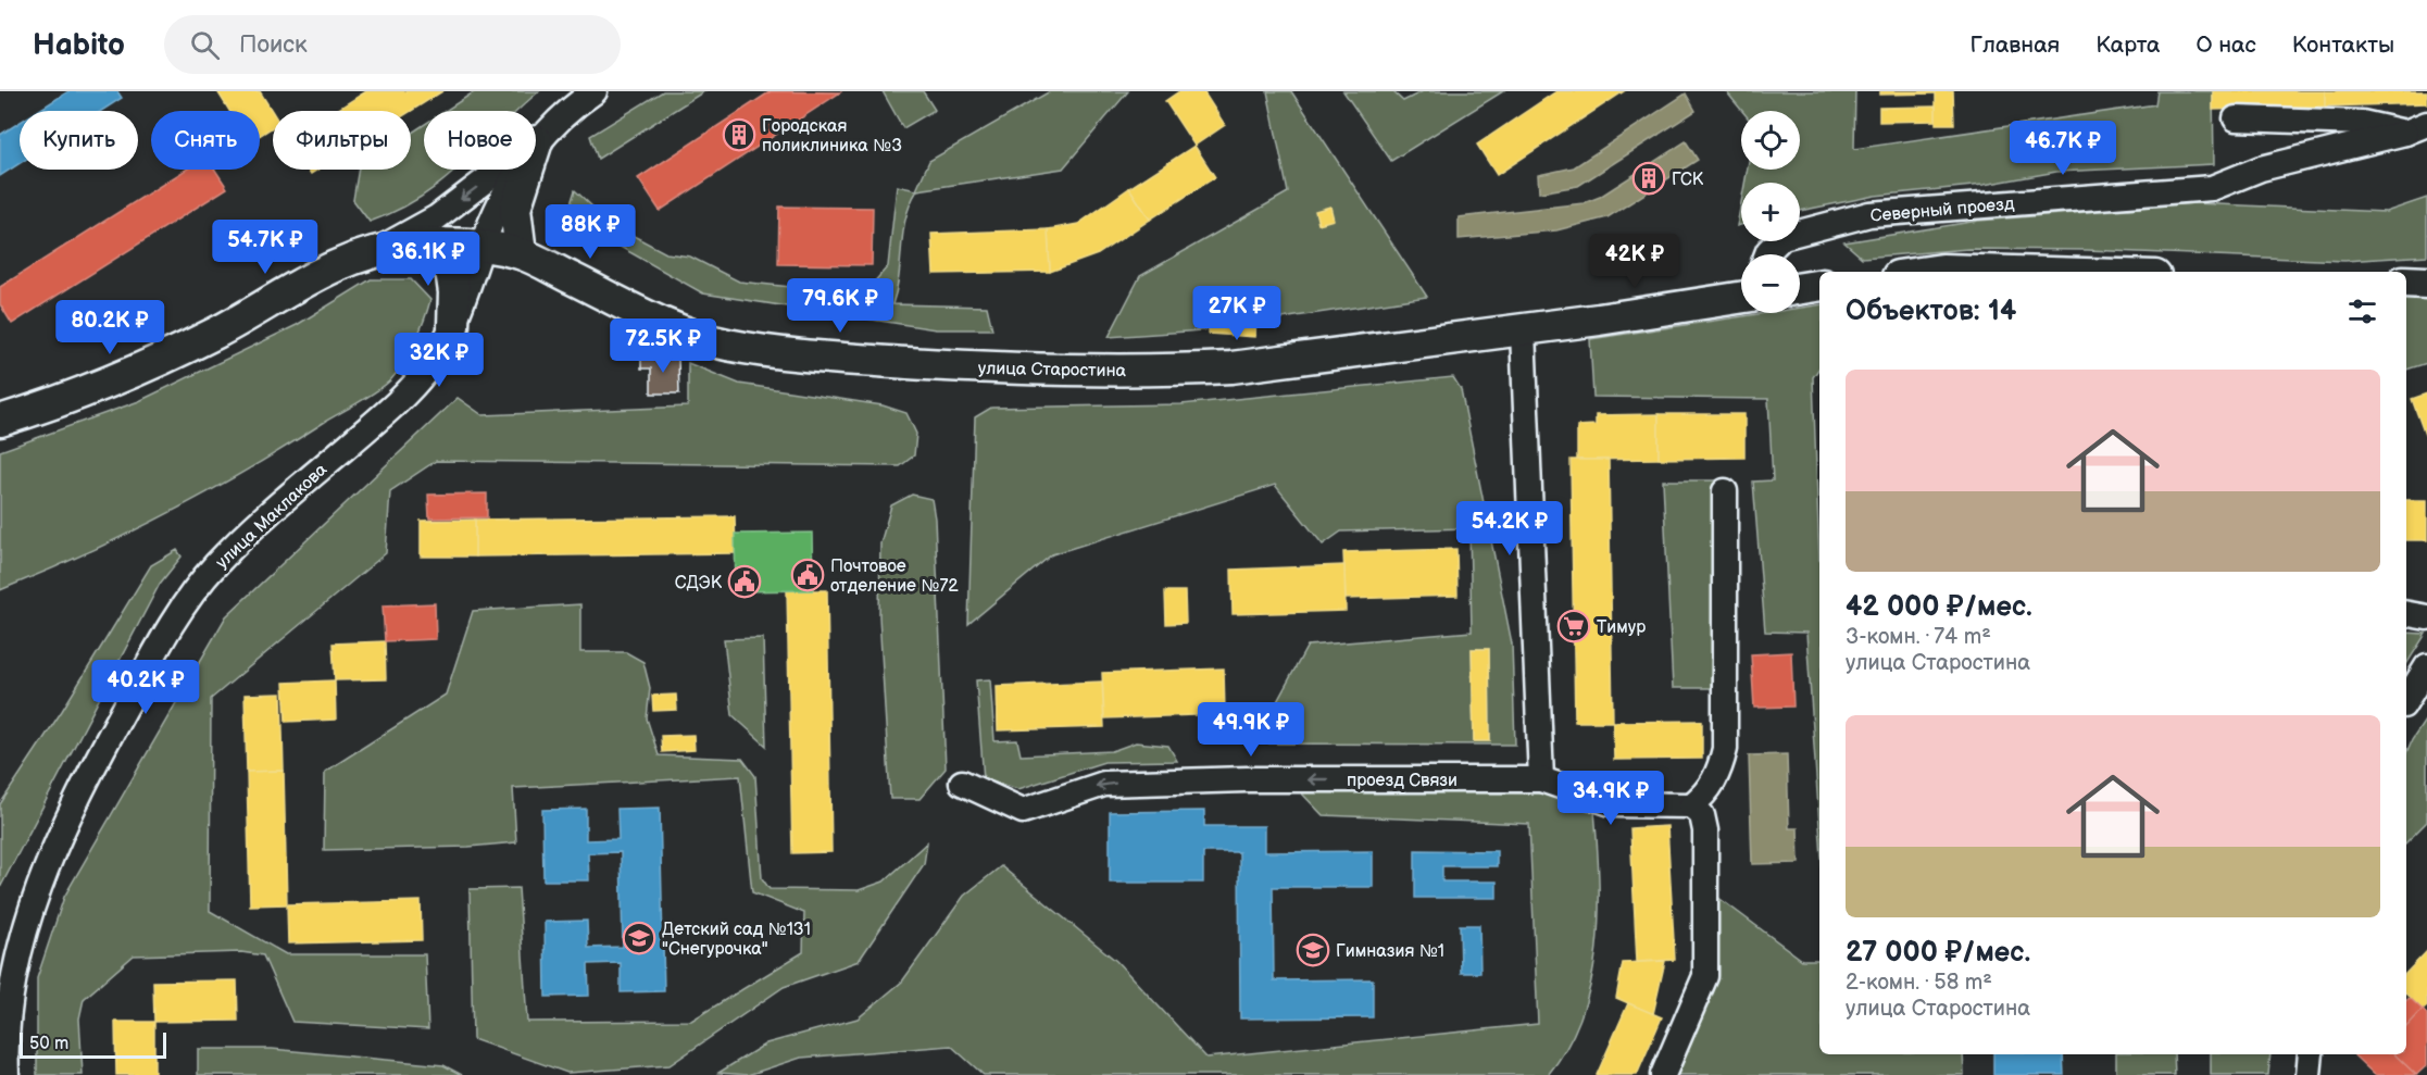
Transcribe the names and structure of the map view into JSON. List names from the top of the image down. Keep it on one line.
{"streets":{"main road":["улица Старостина"],"street":["Северный проезд","улица Маклакова","проезд Связи"]},"crossings":[["улица Старостина","улица Маклакова"]],"one_way":["проезд Связи"],"places":{"building":["Городская поликлиника №3","ГСК"],"public building":["Почтовое отделение №72","СДЭК"],"supermarket":["Тимур"],"school or university":["Детский сад №131 \"Снегурочка\"","Гимназия №1"]},"scale_bar":"50 m","page":{"header":"Habito","search":"Поиск","nav":["Главная","Карта","О нас","Контакты"],"map_buttons":["+","−"],"chip":["Купить","Снять","Фильтры","Новое"],"price":["46.7K ₽","88K ₽","54.7K ₽","36.1K ₽","42K ₽","79.6K ₽","27K ₽","80.2K ₽","72.5K ₽","32K ₽","54.2K ₽","40.2K ₽","49.9K ₽","34.9K ₽"],"heading":"Объектов: 14","list":[{"name":"42 000 ₽/мес.","note":"3-комн. · 74 m² · улица Старостина"},{"name":"27 000 ₽/мес.","note":"2-комн. · 58 m² · улица Старостина"}],"scale":"50 m"}}
